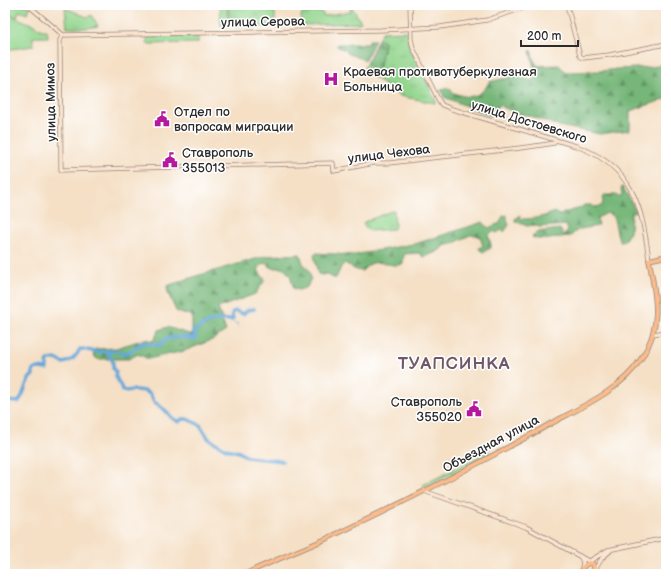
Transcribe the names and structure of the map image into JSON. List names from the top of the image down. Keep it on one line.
{"streets":{"main road":["Объездная улица"],"street":["улица Серова","улица Мимоз","улица Достоевского","улица Чехова"]},"crossings":[["улица Серова","улица Мимоз"],["улица Серова","улица Достоевского"],["улица Мимоз","улица Чехова"],["улица Достоевского","улица Чехова"],["улица Достоевского","Объездная улица"]],"districts":["ТУАПСИНКА"],"places":{"hospital":["Краевая противотуберкулезная Больница"],"public building":["Отдел по вопросам миграции","Ставрополь 355013","Ставрополь 355020"]},"scale_bar":"200 m"}
